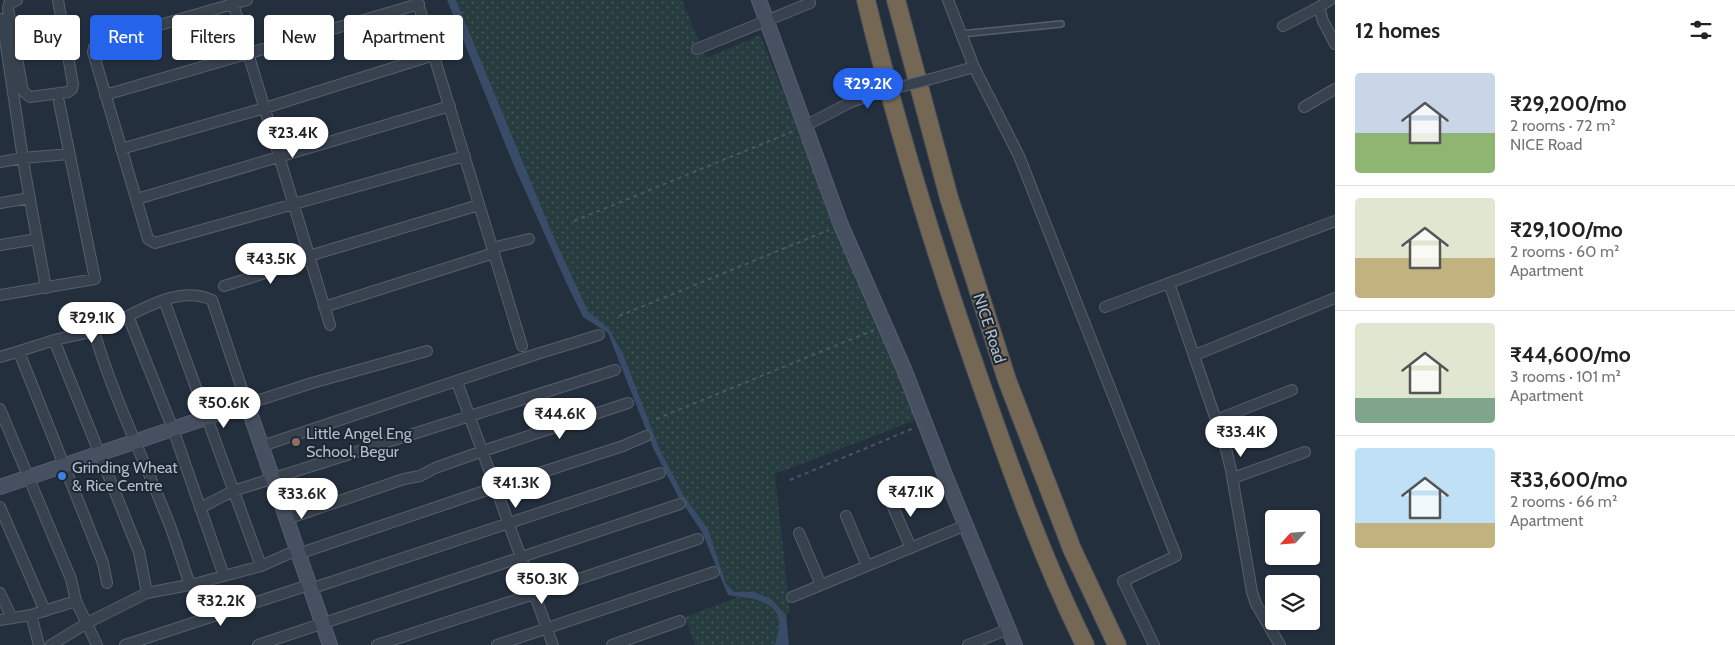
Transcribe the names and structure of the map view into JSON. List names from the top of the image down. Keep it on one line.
{"streets":{"highway":["NICE Road"]},"places":["Little Angel Eng School, Begur","Grinding Wheat & Rice Centre"],"north":"bottom left","page":{"heading":"12 homes","chip":["Buy","Rent","Filters","New","Apartment"],"list":[{"name":"₹29,200/mo","note":"2 rooms · 72 m² · NICE Road"},{"name":"₹29,100/mo","note":"2 rooms · 60 m² · Apartment"},{"name":"₹44,600/mo","note":"3 rooms · 101 m² · Apartment"},{"name":"₹33,600/mo","note":"2 rooms · 66 m² · Apartment"}],"price":["₹29.2K","₹23.4K","₹43.5K","₹29.1K","₹50.6K","₹44.6K","₹33.4K","₹41.3K","₹47.1K","₹33.6K","₹50.3K","₹32.2K"]}}
